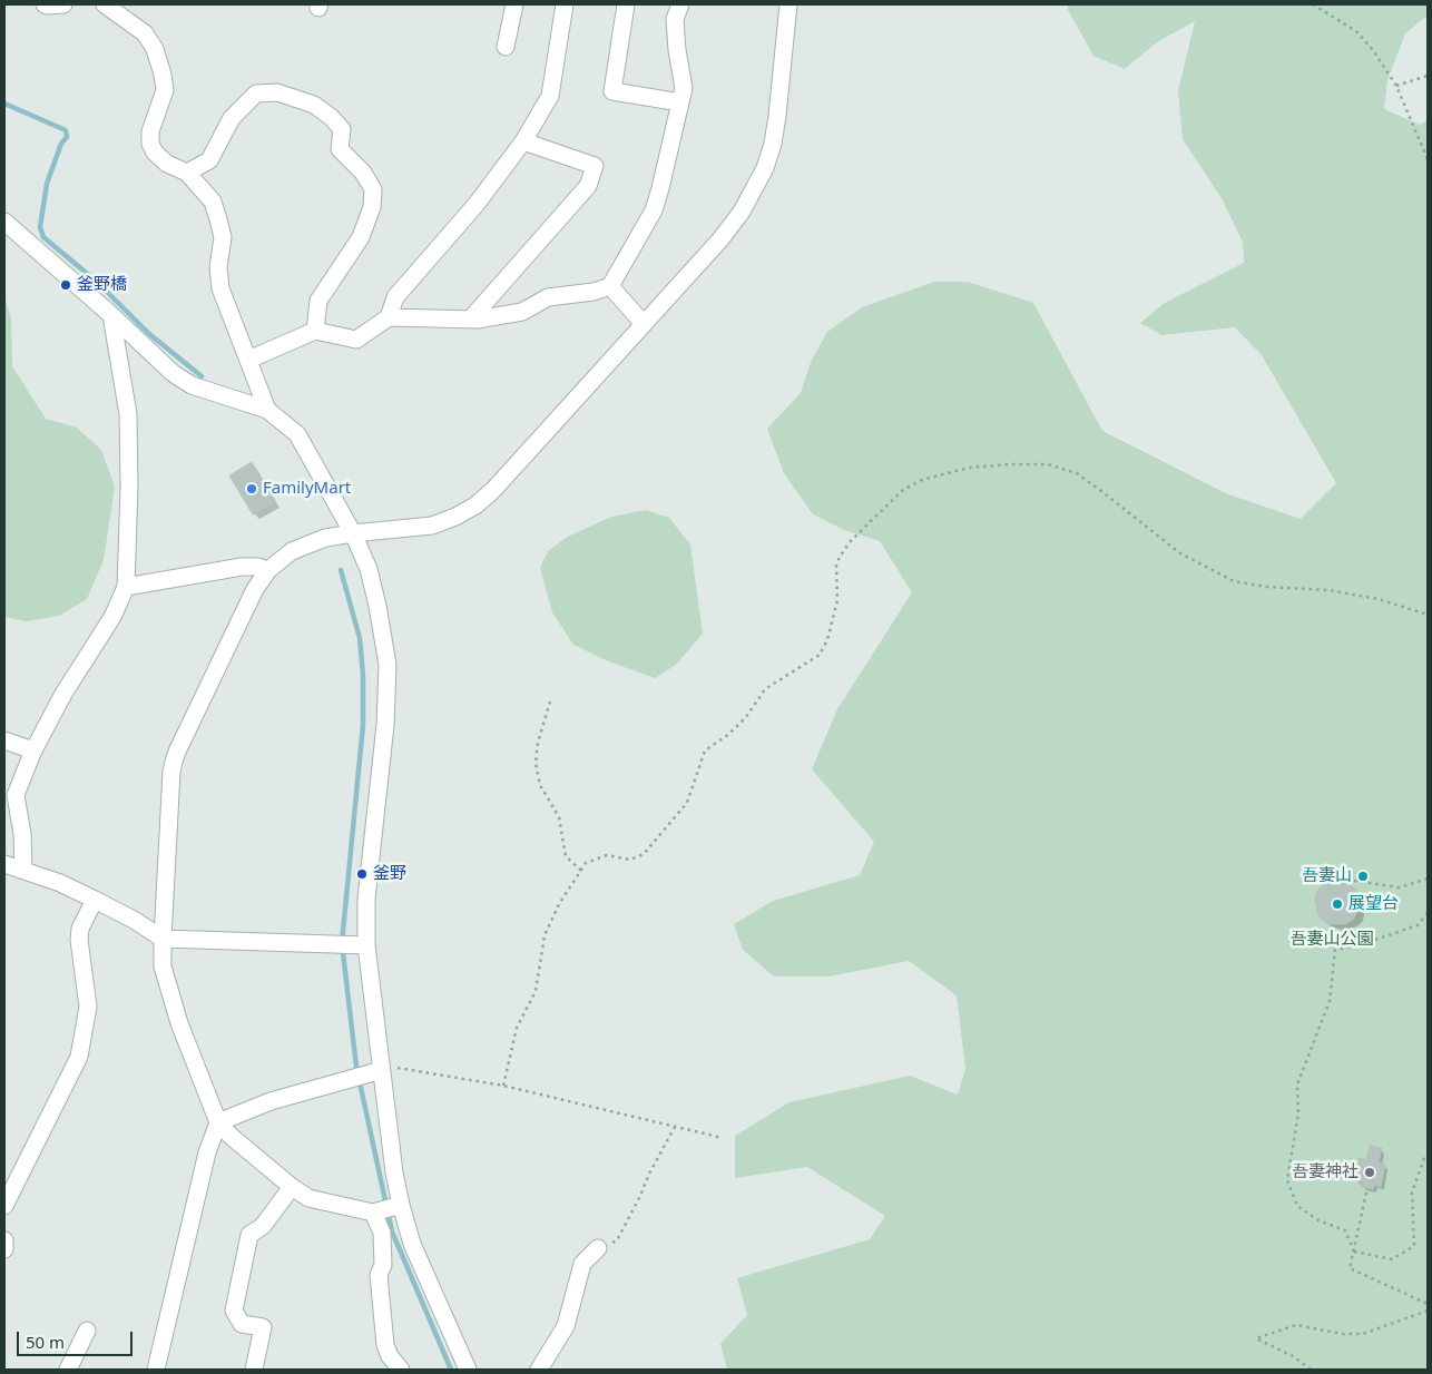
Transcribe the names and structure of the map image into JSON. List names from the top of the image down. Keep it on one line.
{"parks":["吾妻山公園"],"places":["釜野橋","FamilyMart","釜野","吾妻山","展望台","吾妻神社"],"scale_bar":"50 m"}
